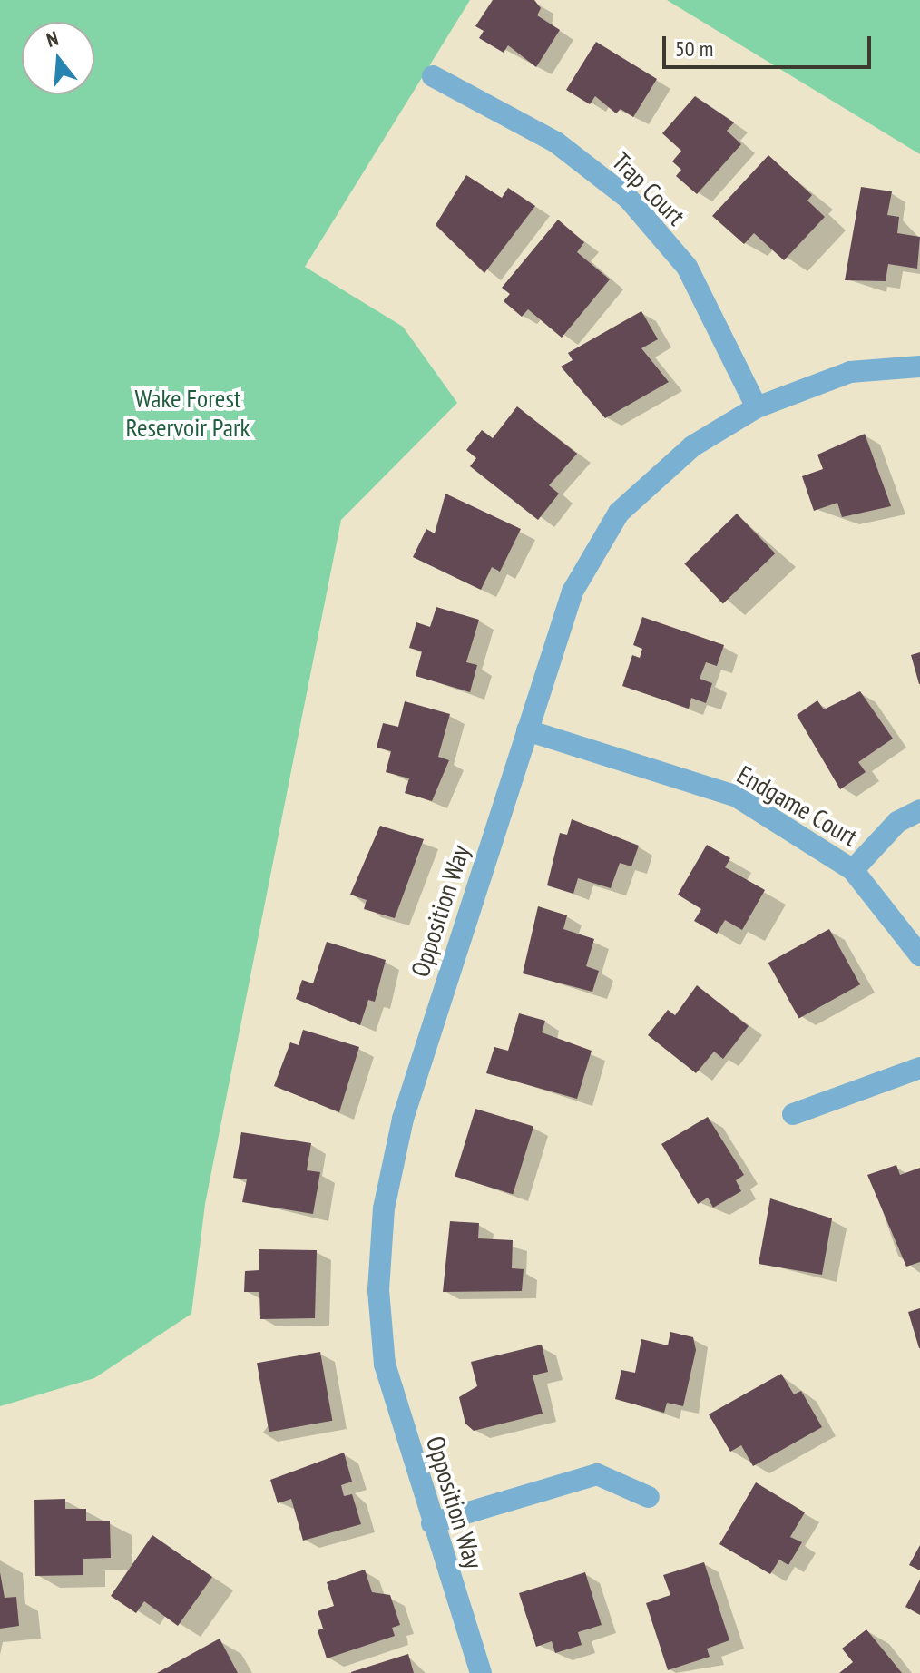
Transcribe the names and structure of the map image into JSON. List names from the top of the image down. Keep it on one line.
{"streets":{"street":["Trap Court","Endgame Court","Opposition Way"]},"crossings":[["Trap Court","Opposition Way"],["Endgame Court","Opposition Way"]],"parks":["Wake Forest Reservoir Park"],"scale_bar":"50 m","north":"top"}
